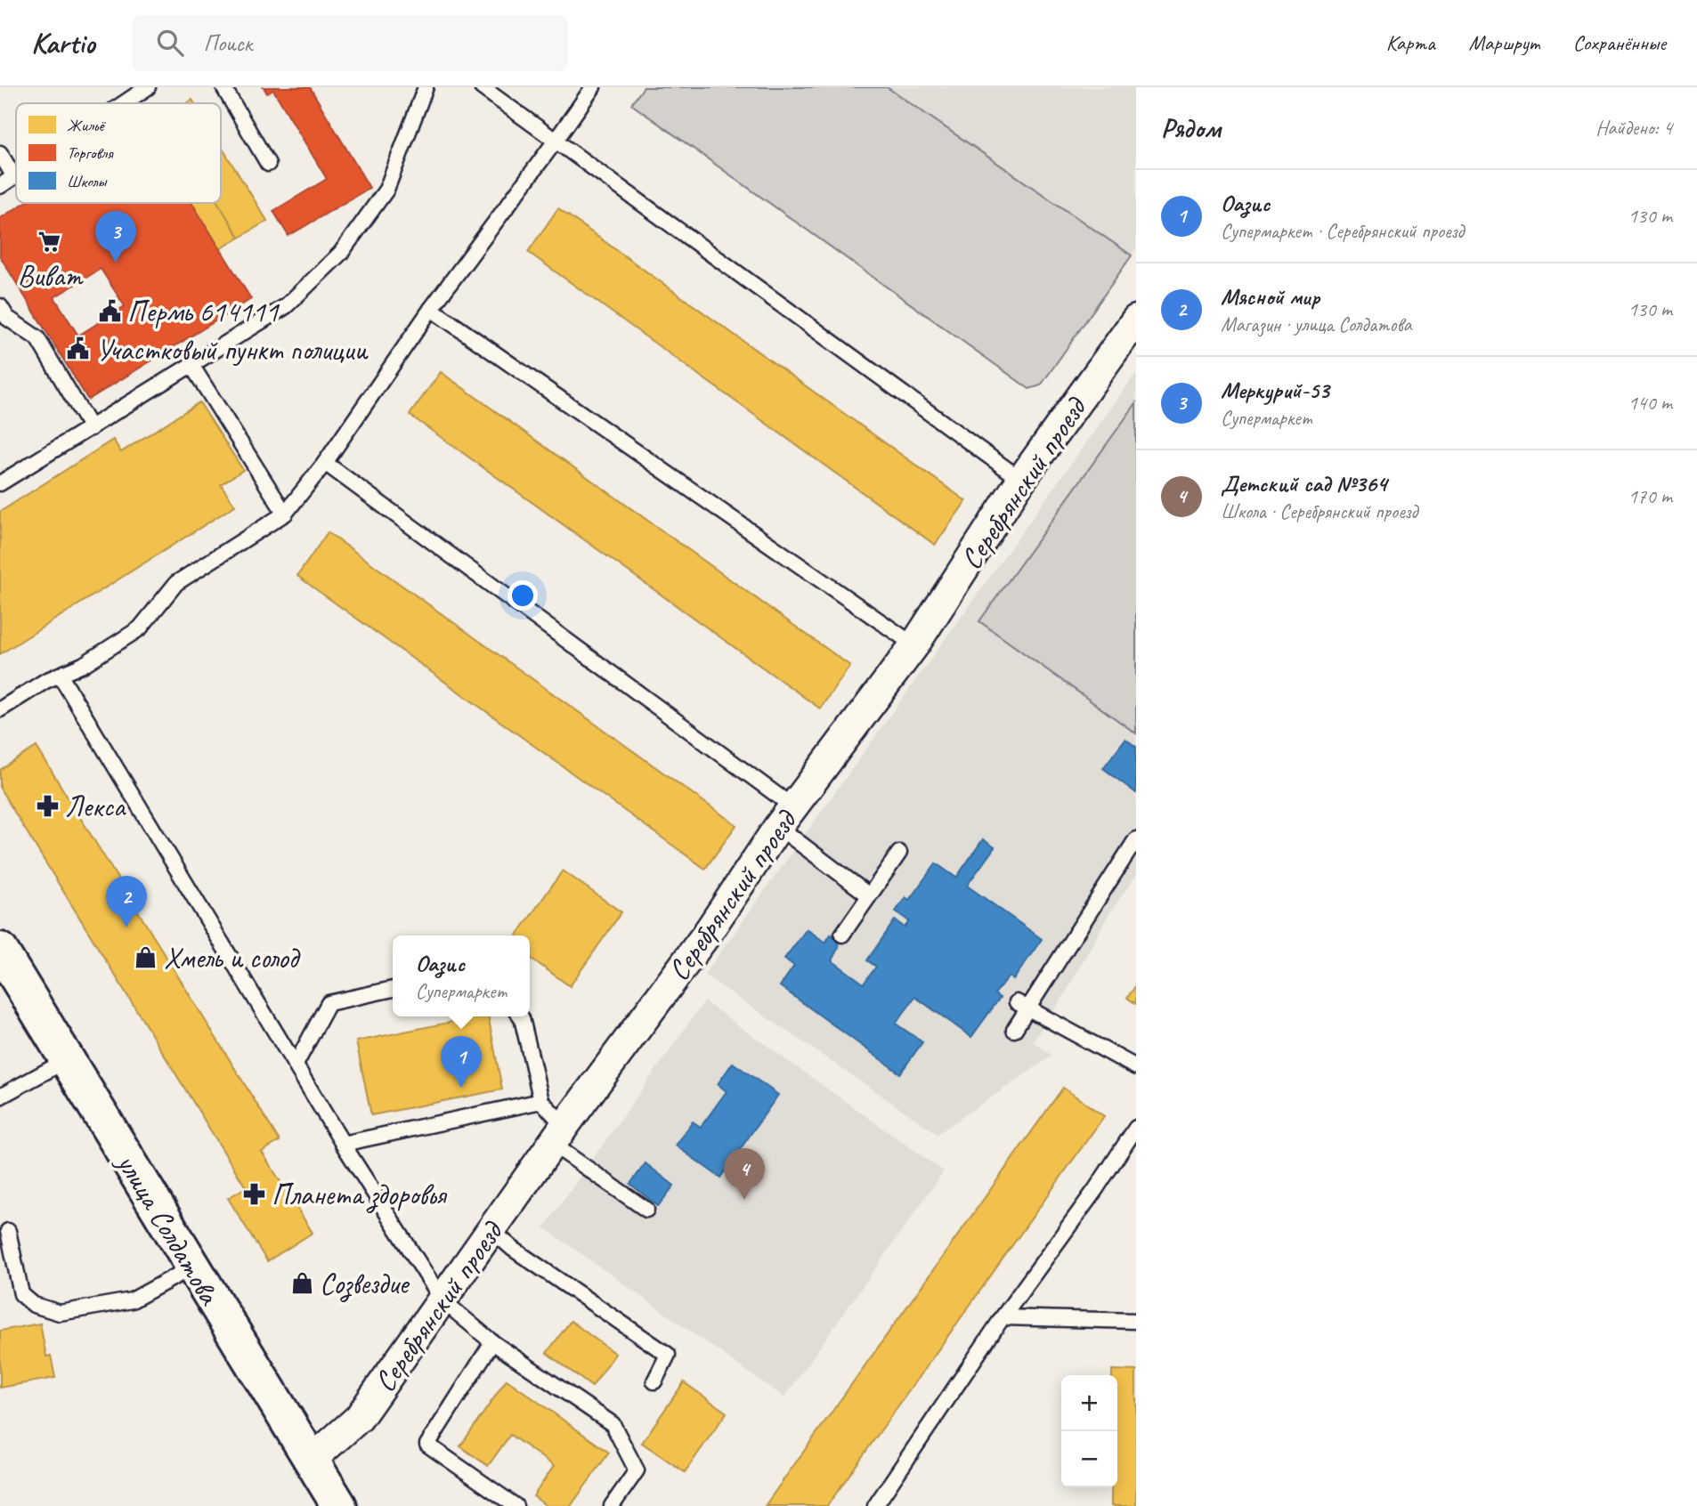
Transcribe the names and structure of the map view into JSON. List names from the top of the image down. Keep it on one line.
{"streets":{"main road":["улица Солдатова"],"street":["Серебрянский проезд"]},"crossings":[["Серебрянский проезд","улица Солдатова"]],"places":{"supermarket":["Виват"],"public building":["Пермь 614111","Участковый пункт полиции"],"pharmacy":["Лекса","Планета здоровья"],"shop":["Хмель и солод","Созвездие"]},"legend":["Жильё","Торговля","Школы"],"page":{"header":"Kartio","search":"Поиск","nav":["Карта","Маршрут","Сохранённые"],"heading":["Рядом","Найдено: 4"],"list":[{"mark":"1","name":"Оазис","note":"Супермаркет · Серебрянский проезд","value":"130 m"},{"mark":"2","name":"Мясной мир","note":"Магазин · улица Солдатова","value":"130 m"},{"mark":"3","name":"Меркурий-53","note":"Супермаркет","value":"140 m"},{"mark":"4","name":"Детский сад №364","note":"Школа · Серебрянский проезд","value":"170 m"}],"pins":["3","2","1","4"],"popup":["Оазис","Супермаркет"],"map_buttons":["+","−"]}}
